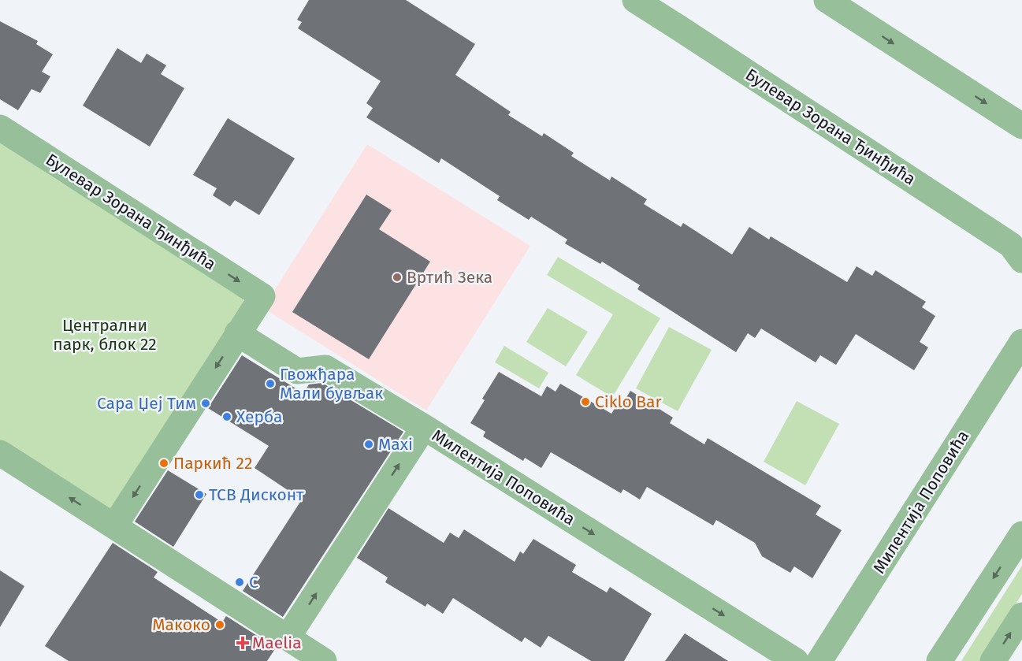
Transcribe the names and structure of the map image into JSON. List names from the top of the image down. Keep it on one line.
{"streets":{"street":["Булевар Зорана Ђинђића","Милентија Поповића"]},"parks":["Централни парк, блок 22"],"places":{"other":["Вртић Зека","Гвожђара Мали бувљак","Ciklo Bar","Сара Џеј Тим","Херба","Maxi","Паркић 22","ТСВ Дисконт","С","Макоко"],"health":["Maelia"]}}
